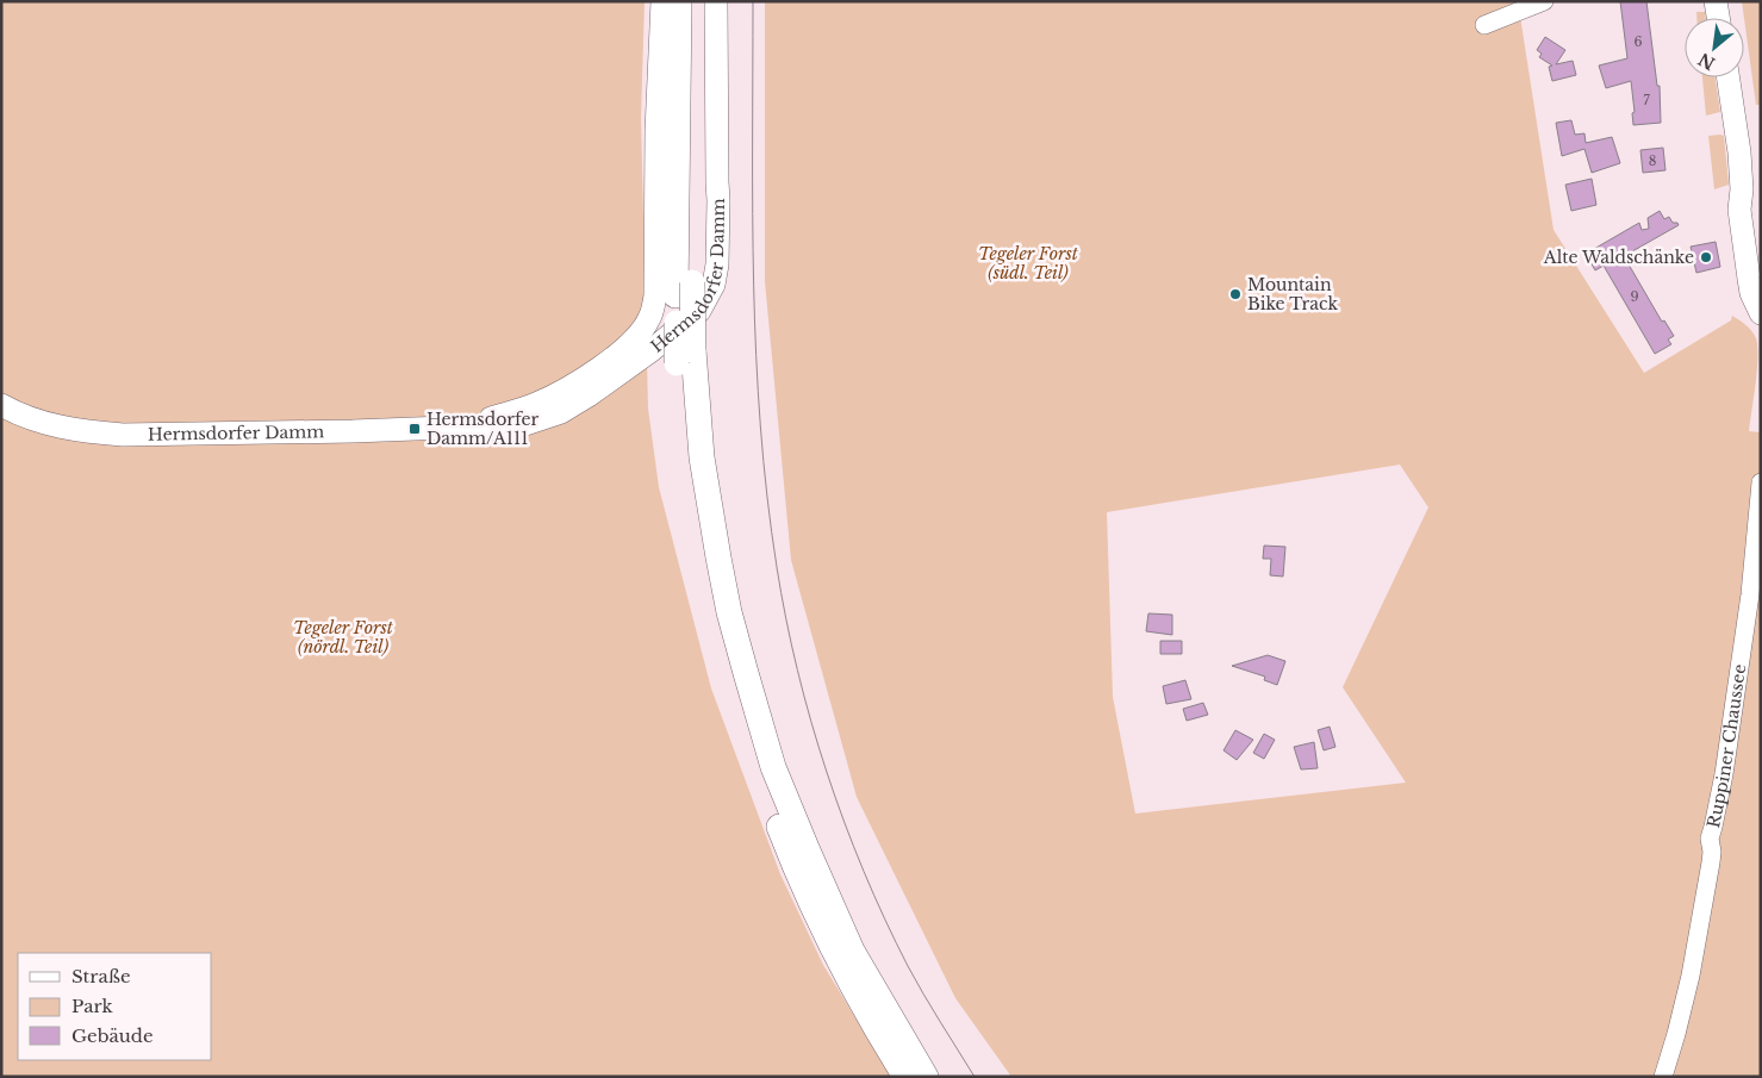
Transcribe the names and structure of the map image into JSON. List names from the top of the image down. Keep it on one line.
{"streets":{"main road":["Hermsdorfer Damm"],"street":["Ruppiner Chaussee"]},"parks":["Tegeler Forst (südl. Teil)","Tegeler Forst (nördl. Teil)"],"places":{"other":["Alte Waldschänke","Mountain Bike Track"],"transit":["Hermsdorfer Damm/A111"]},"house_numbers":["6","7","8","9"],"legend":["Straße","Park","Gebäude"],"north":"bottom left"}
